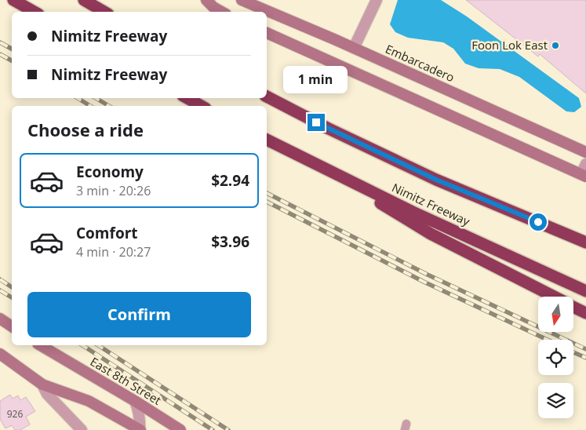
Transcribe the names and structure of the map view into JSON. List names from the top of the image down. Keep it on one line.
{"streets":{"highway":["Nimitz Freeway"],"main road":["Embarcadero","East 8th Street"]},"places":["Foon Lok East"],"house_numbers":["926"],"north":"bottom","page":{"banner":["Nimitz Freeway","Nimitz Freeway"],"bubble":"1 min","heading":"Choose a ride","list":[{"name":"Economy","note":"3 min · 20:26","value":"$2.94"},{"name":"Comfort","note":"4 min · 20:27","value":"$3.96"}],"buttons":"Confirm"}}
